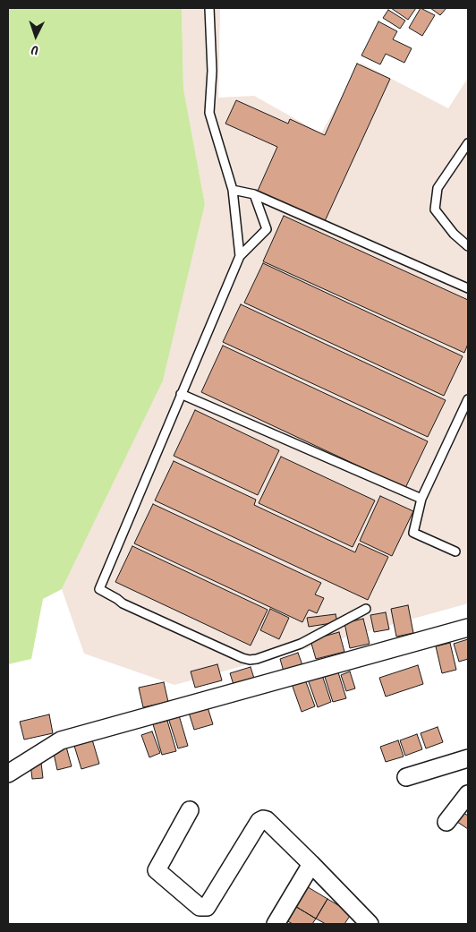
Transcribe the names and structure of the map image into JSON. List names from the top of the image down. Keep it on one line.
{"north":"bottom"}
